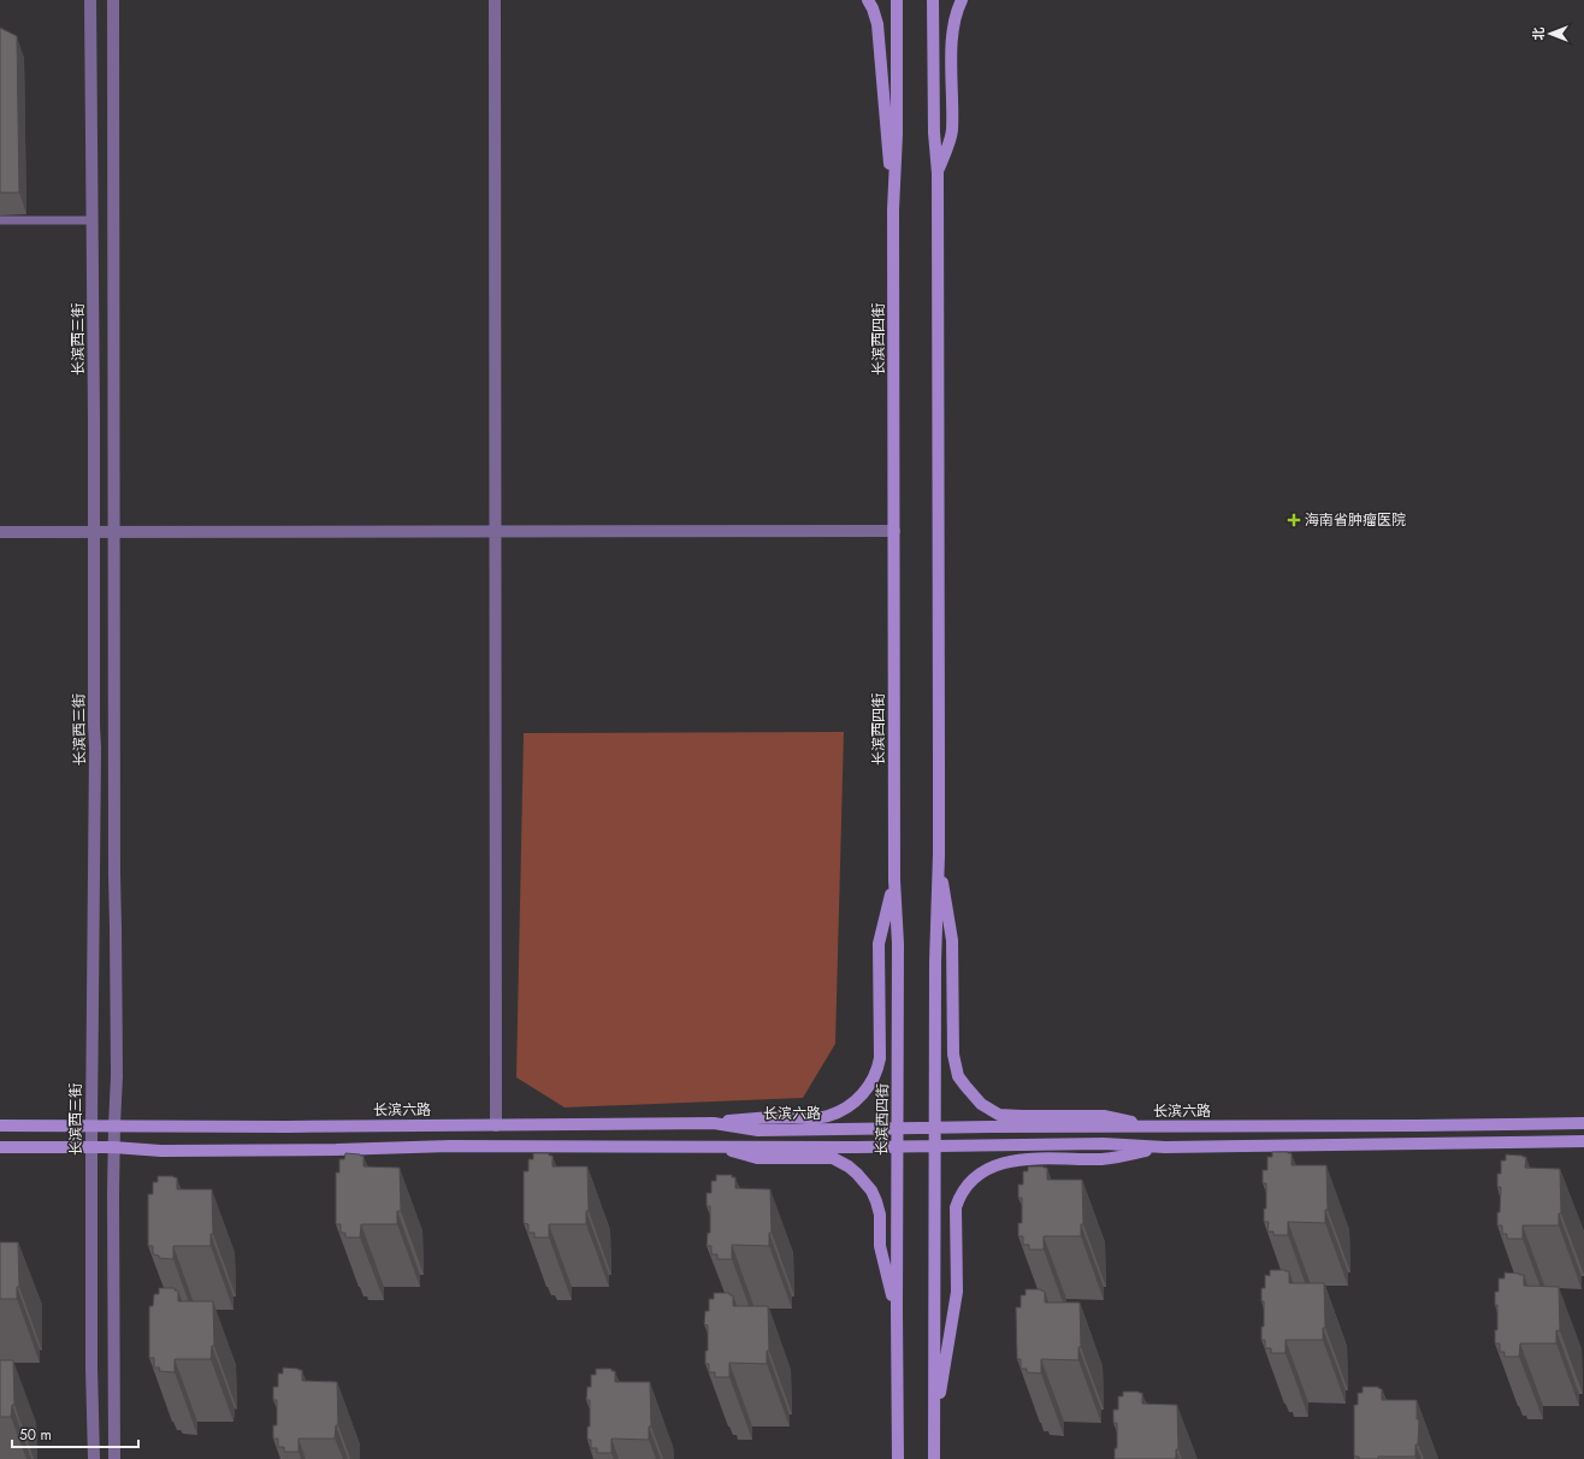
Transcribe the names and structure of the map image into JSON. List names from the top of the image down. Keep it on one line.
{"streets":{"main road":["长滨西四街","长滨六路"],"street":["长滨西三街"]},"crossings":[["长滨西三街","长滨六路"],["长滨西四街","长滨六路"]],"places":{"health":["海南省肿瘤医院"]},"scale_bar":"50 m","north":"left"}
